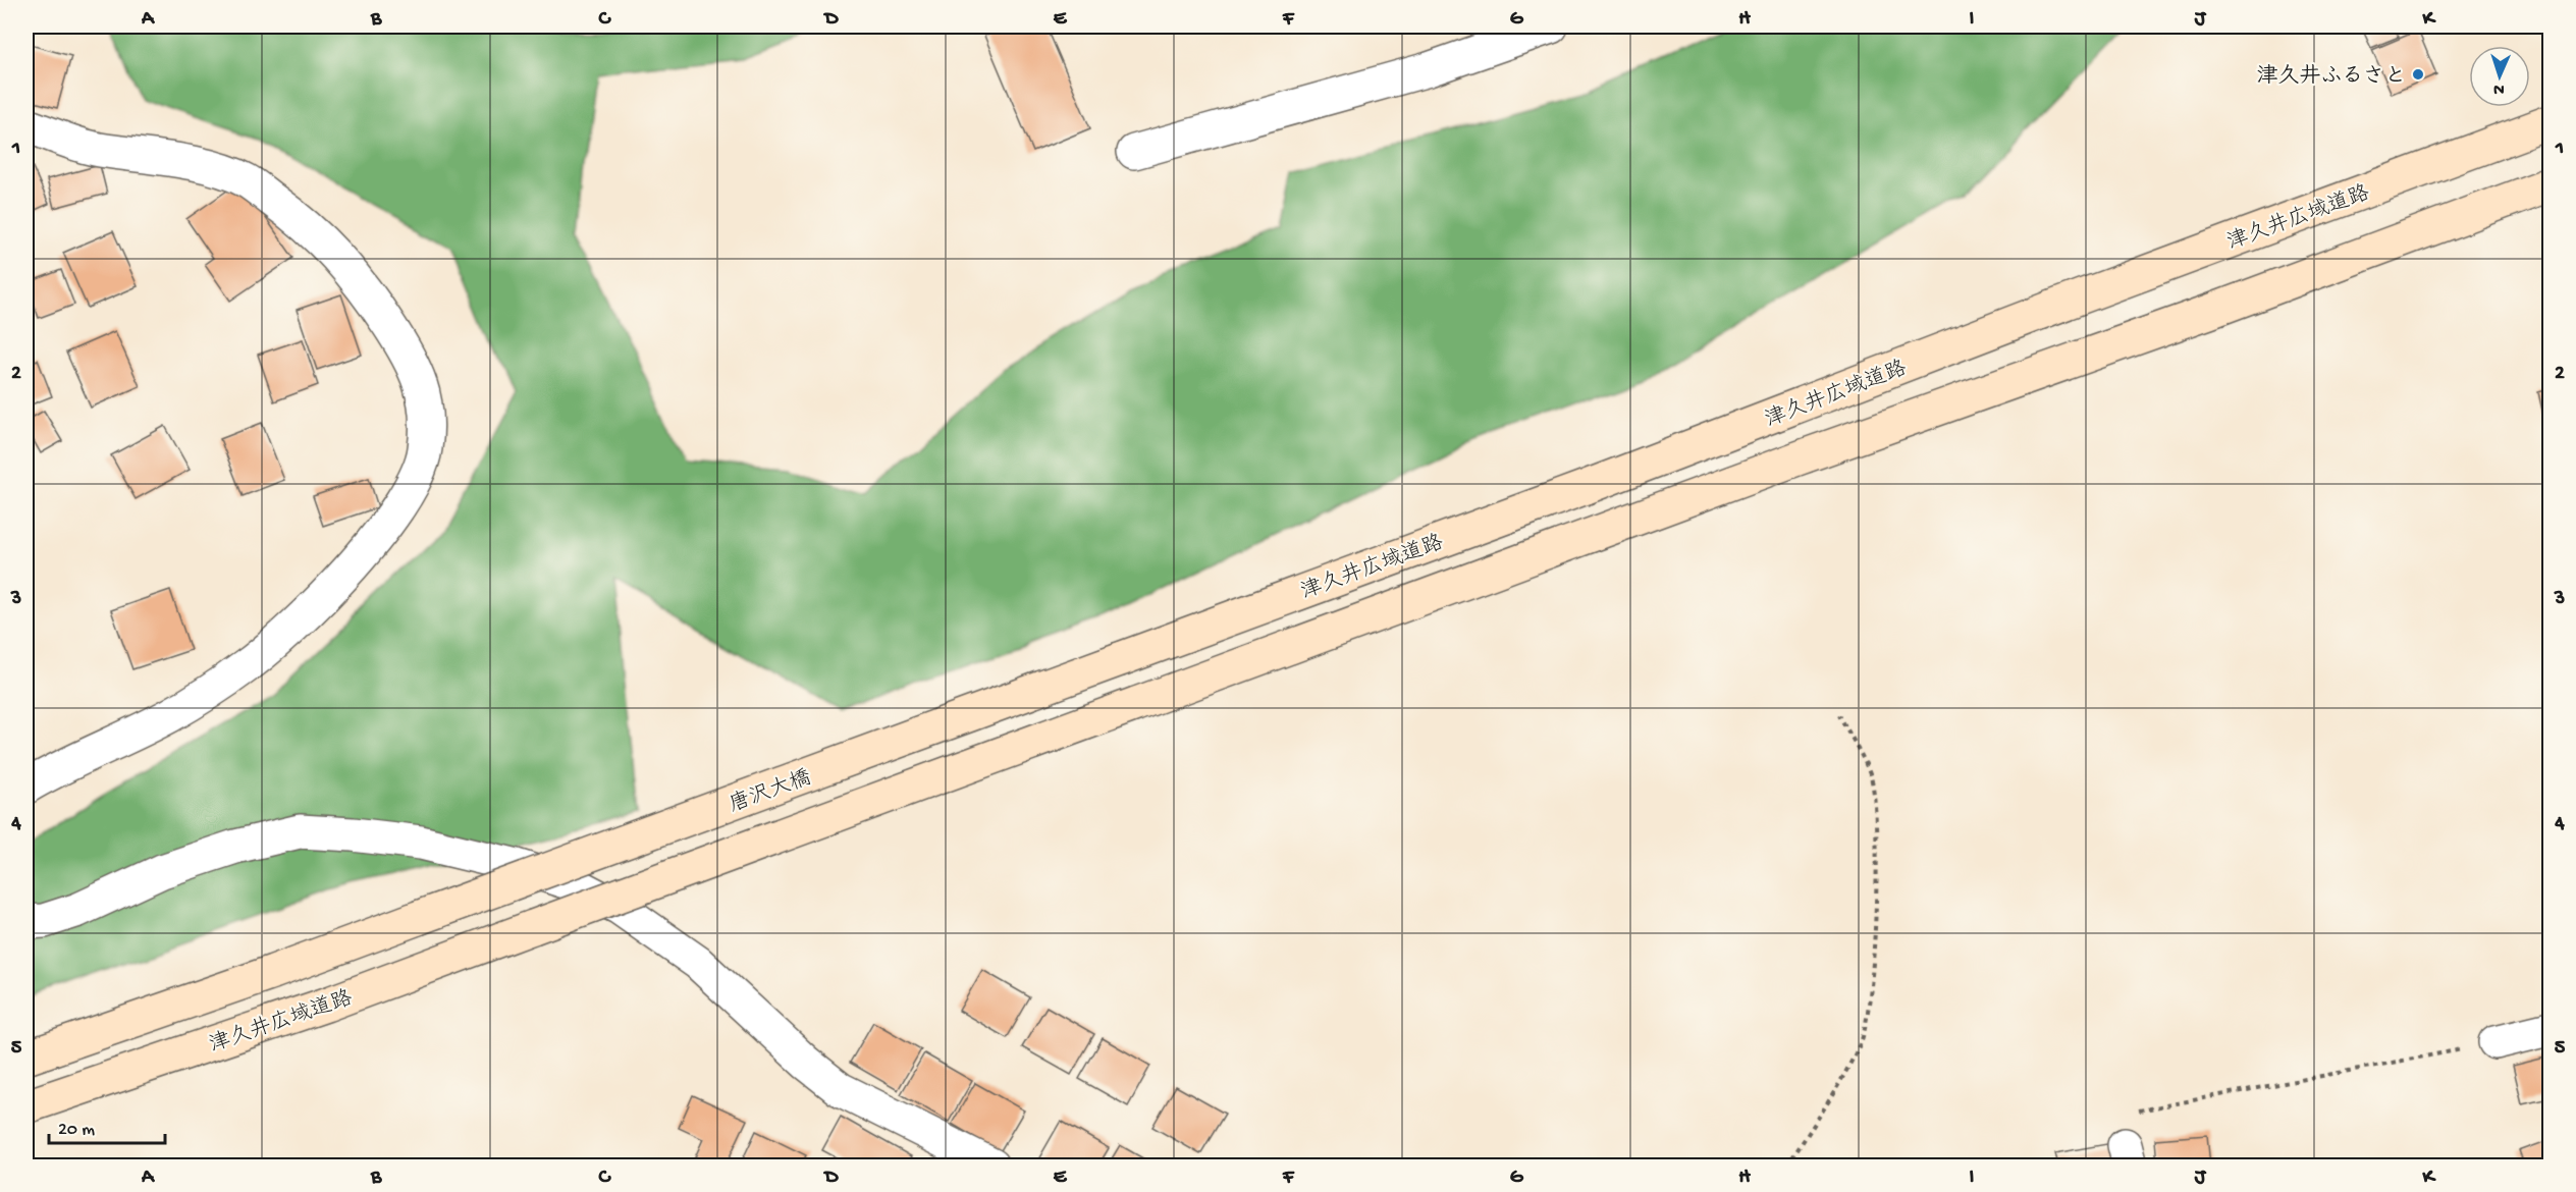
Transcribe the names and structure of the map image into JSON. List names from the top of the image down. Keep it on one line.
{"streets":{"main road":["津久井広域道路","唐沢大橋"]},"crossings":[["津久井広域道路","唐沢大橋"]],"places":["津久井ふるさと"],"scale_bar":"20 m","north":"bottom","grid":{"columns":["A","B","C","D","E","F","G","H","I","J","K"],"rows":["1","2","3","4","5"]}}
